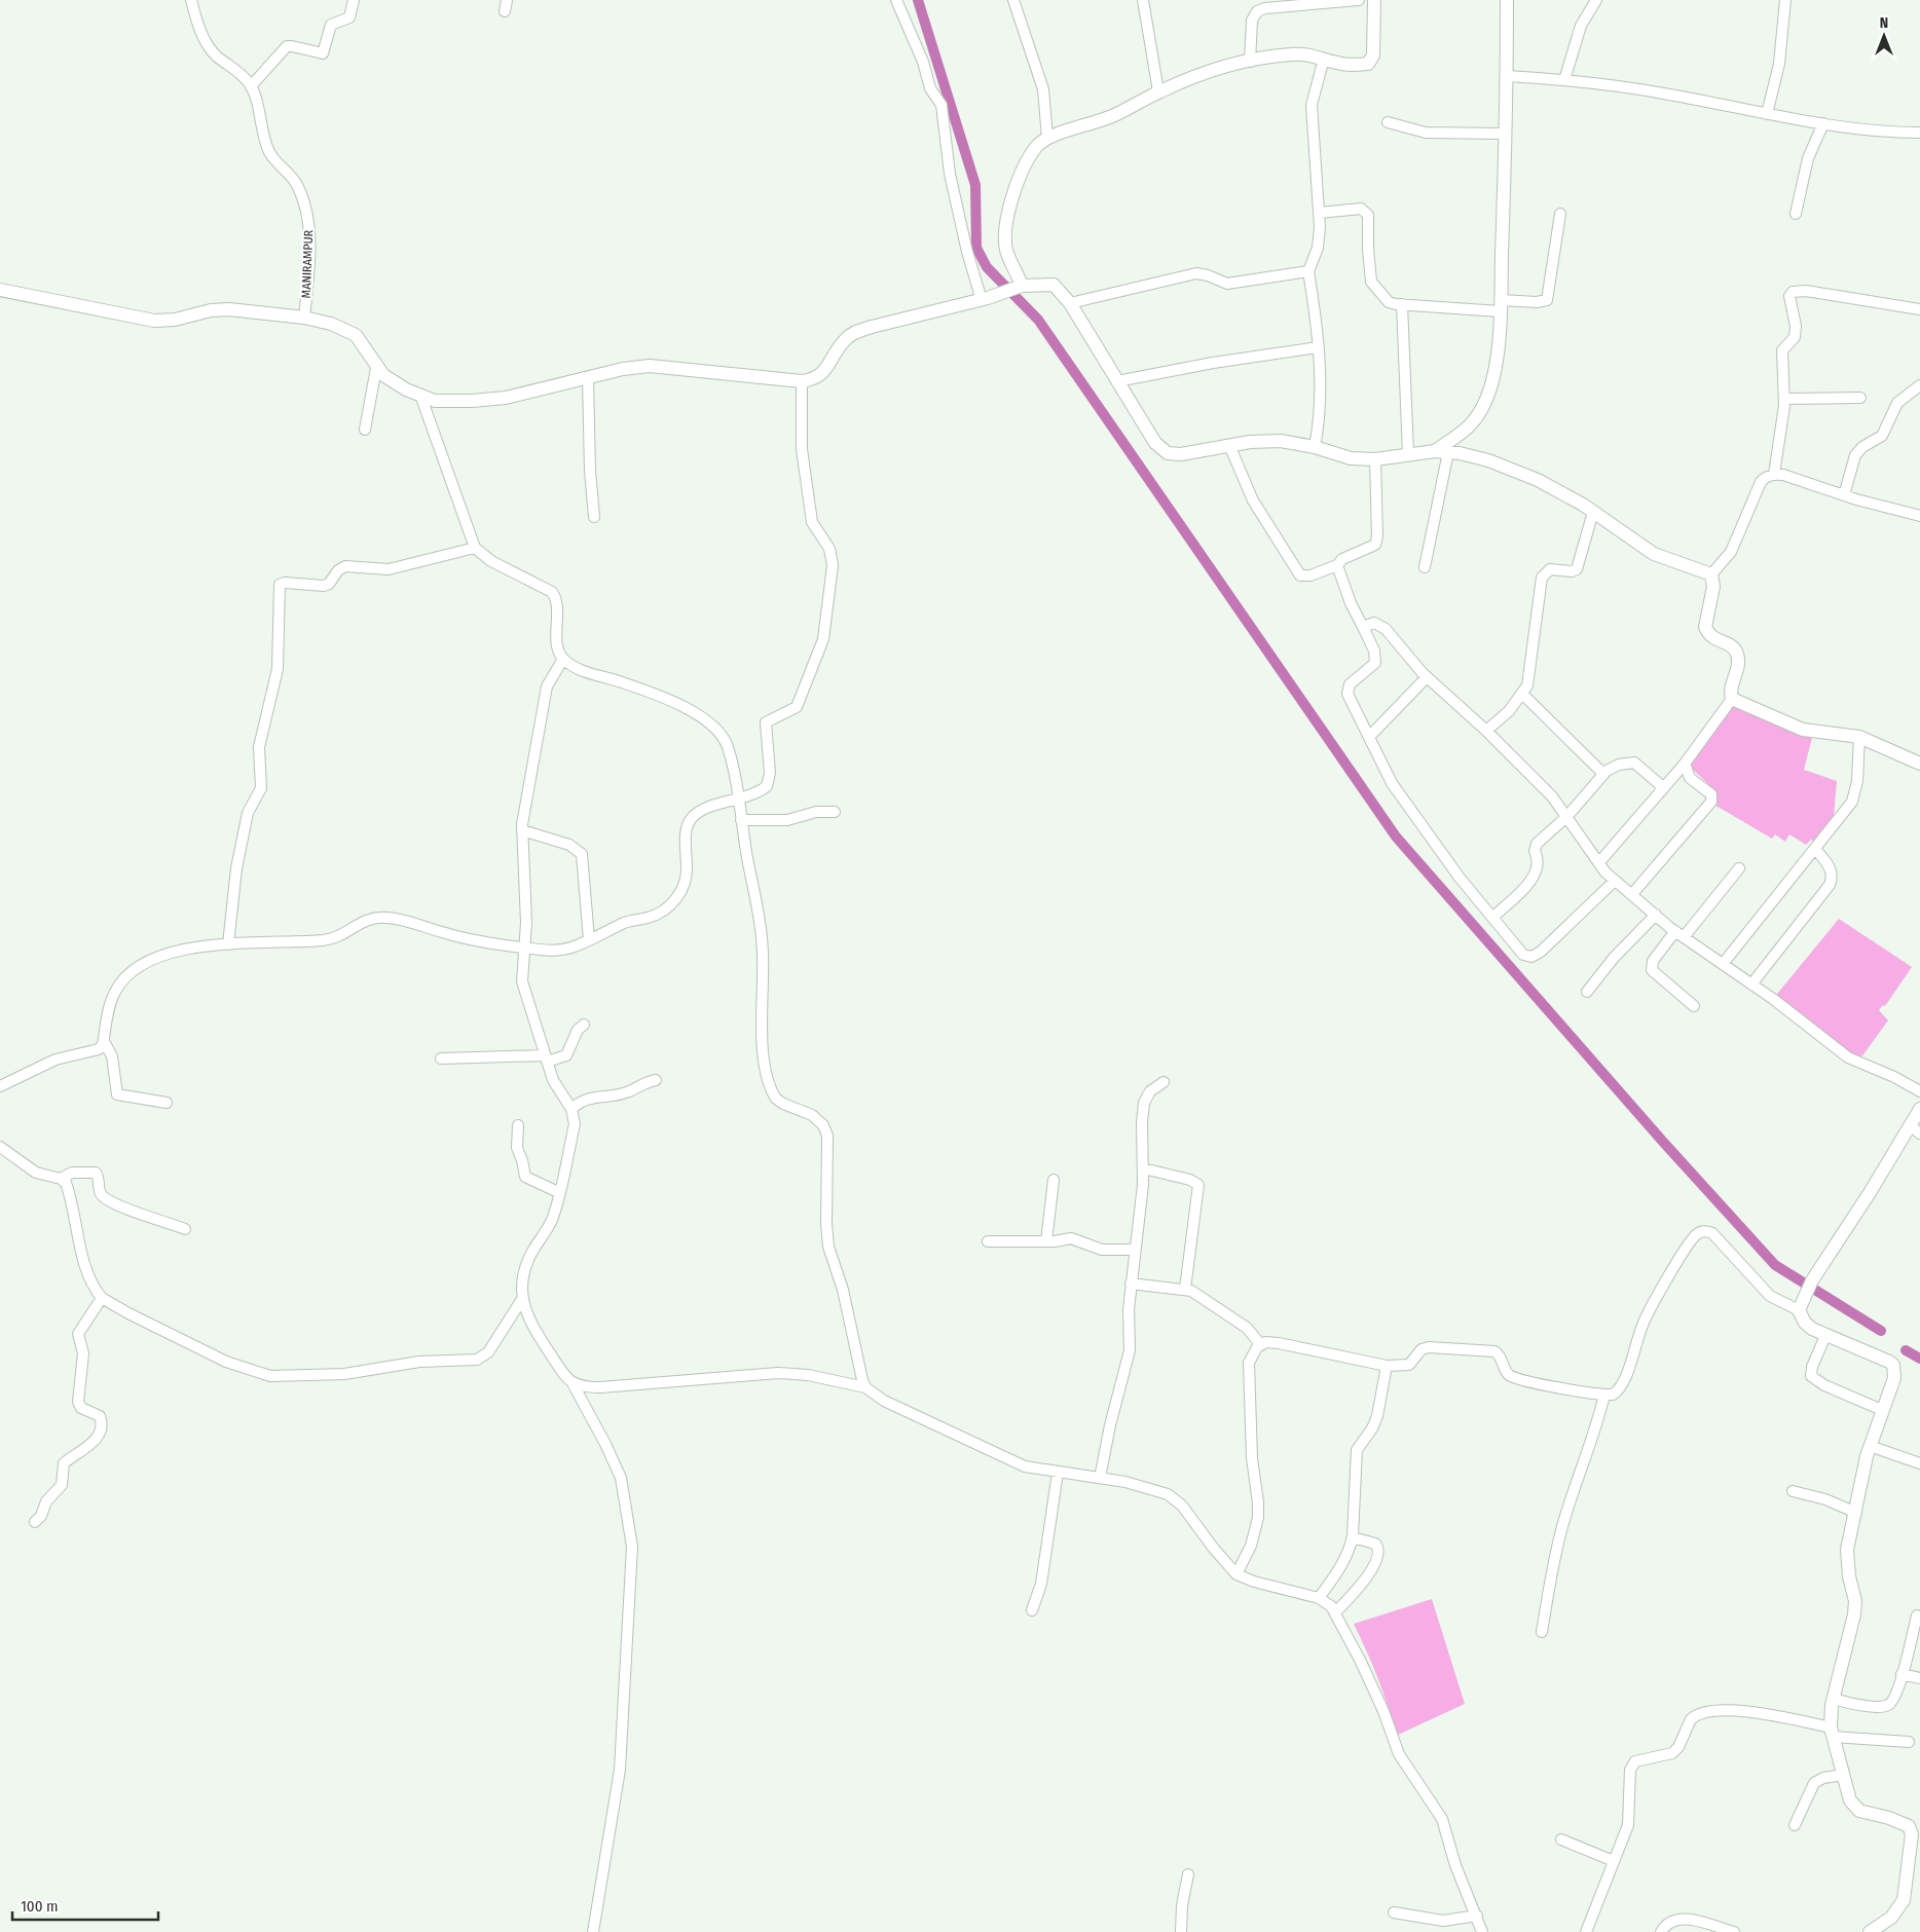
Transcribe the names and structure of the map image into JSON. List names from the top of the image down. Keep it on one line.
{"streets":{"street":["MANIRAMPUR"]},"scale_bar":"100 m","north":"top"}
